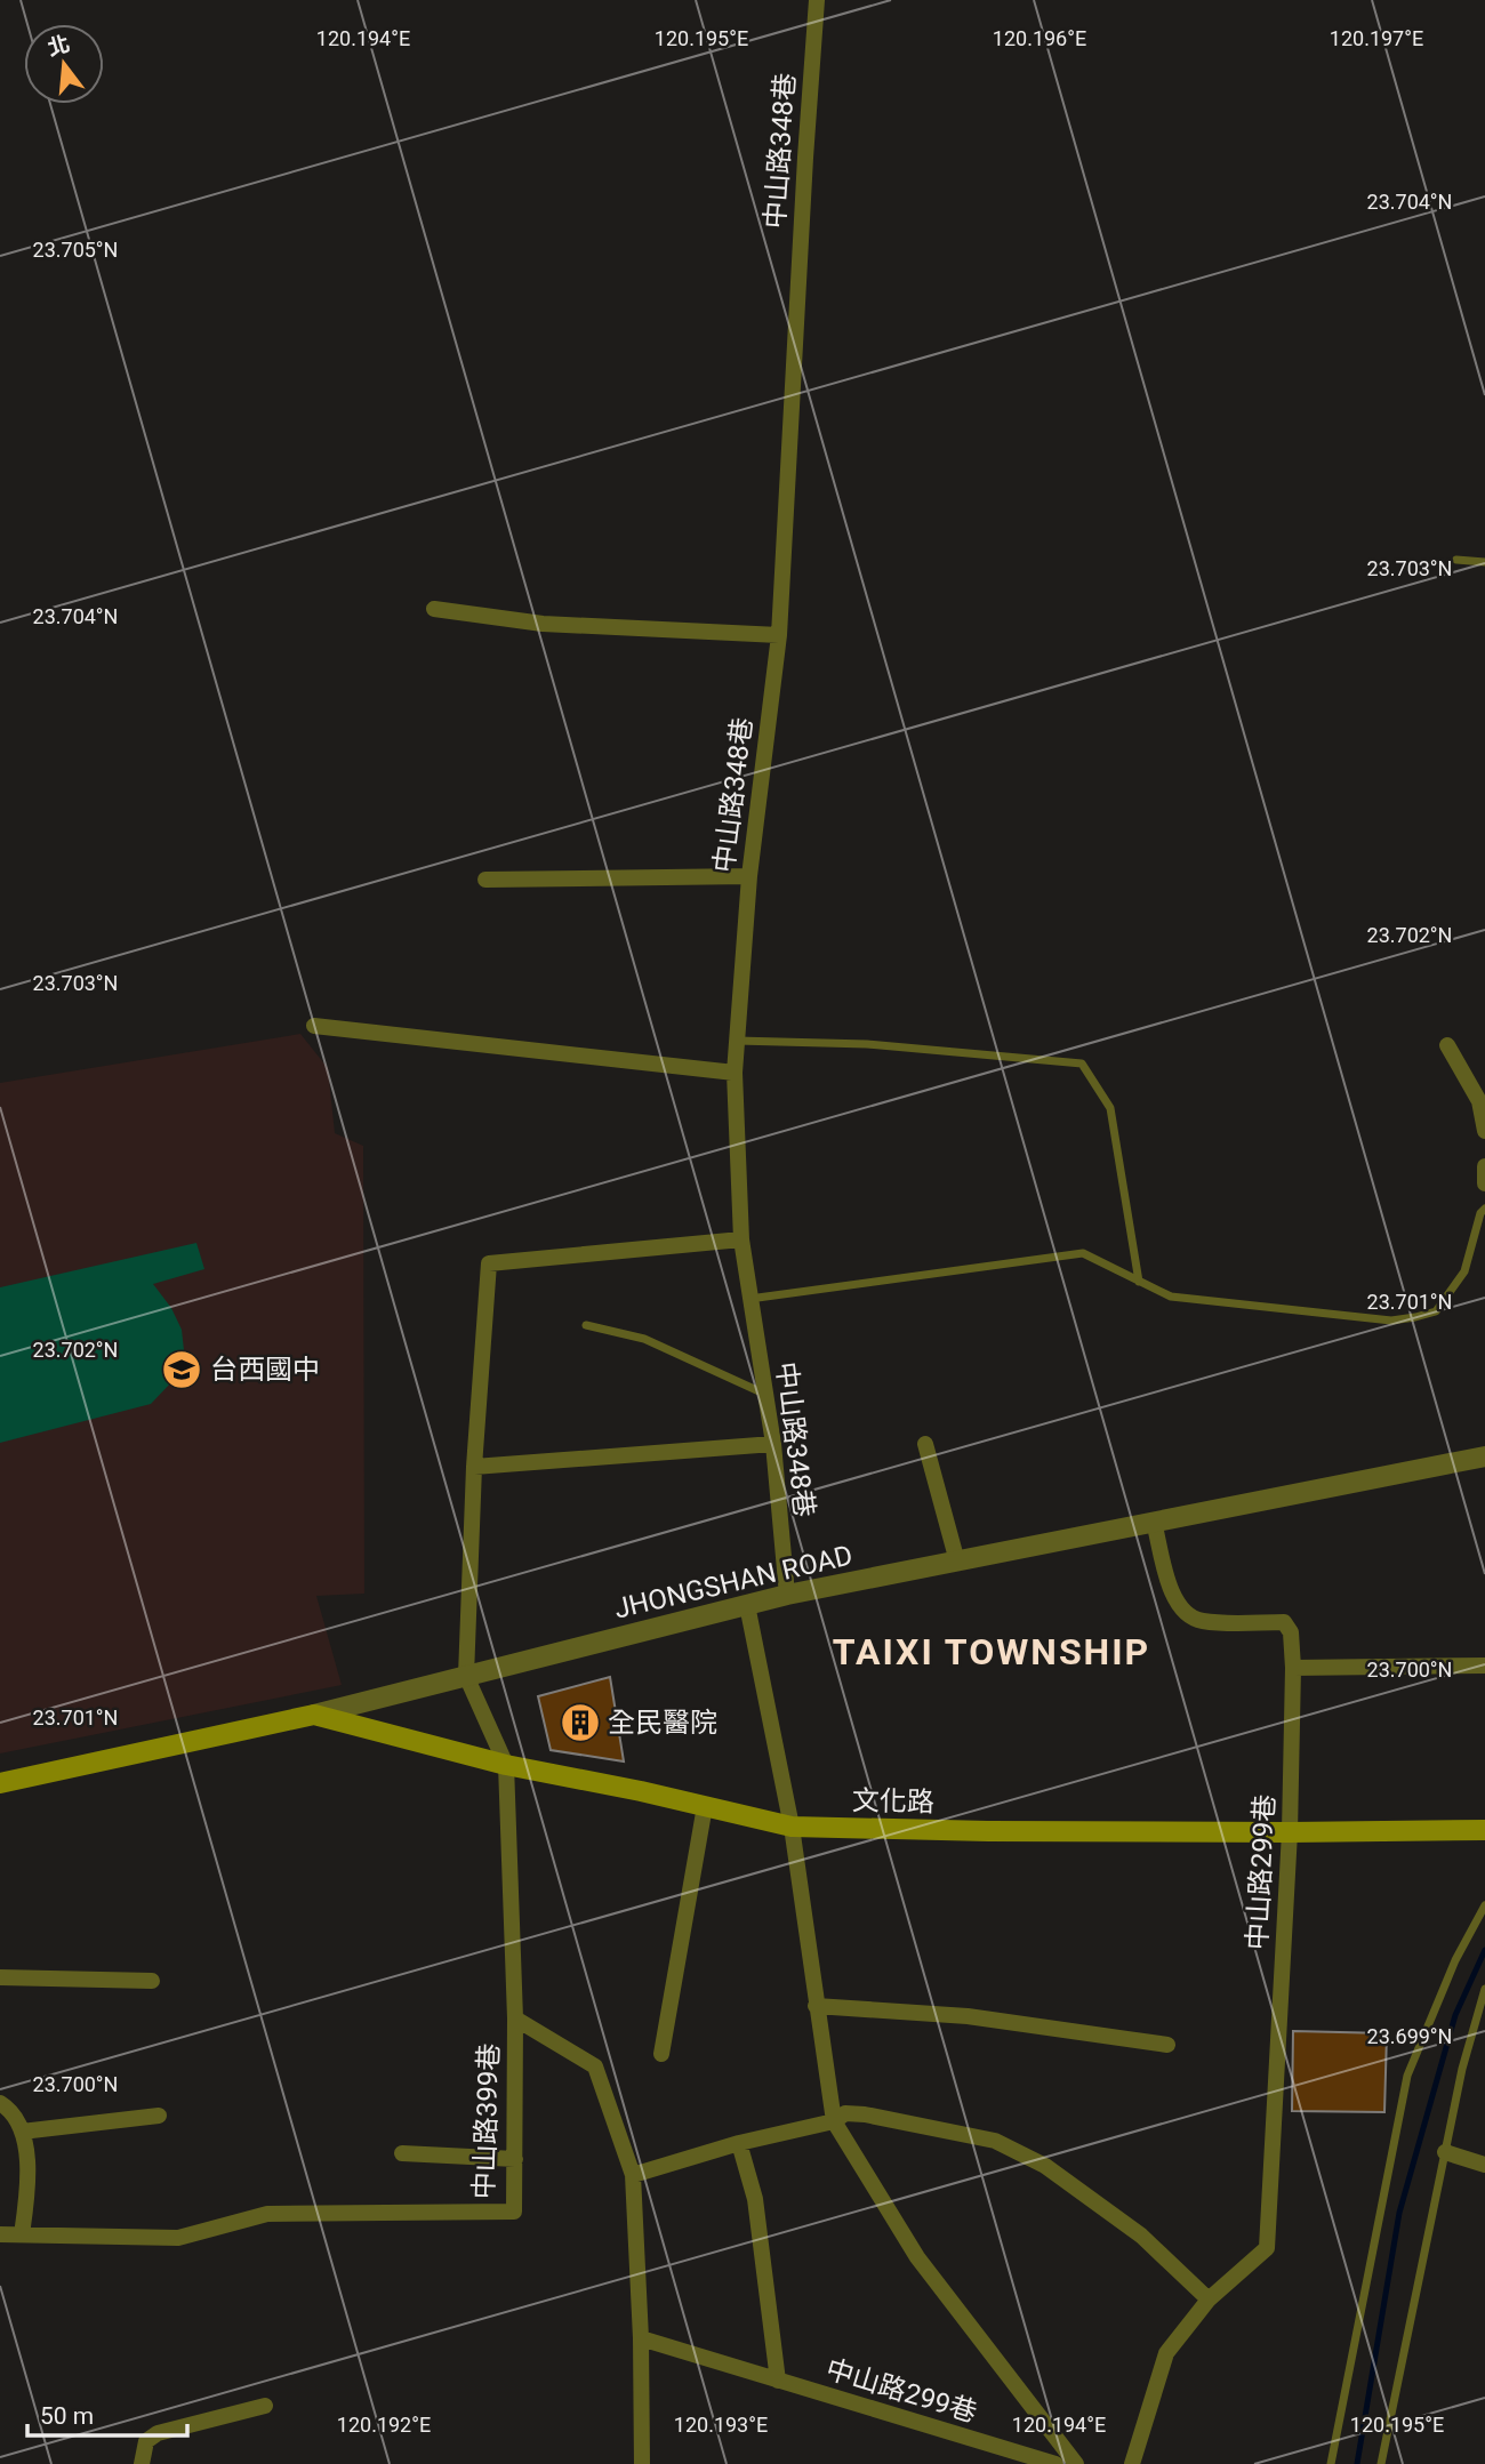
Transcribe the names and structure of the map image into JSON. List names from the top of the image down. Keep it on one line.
{"streets":{"main road":["JHONGSHAN ROAD","文化路"],"street":["中山路348巷","中山路299巷","中山路399巷"]},"crossings":[["中山路348巷","JHONGSHAN ROAD"],["JHONGSHAN ROAD","文化路"],["JHONGSHAN ROAD","中山路299巷"],["JHONGSHAN ROAD","中山路399巷"],["文化路","中山路299巷"],["文化路","中山路399巷"]],"districts":["TAIXI TOWNSHIP"],"places":{"school or university":["台西國中"],"building":["全民醫院"]},"scale_bar":"50 m","north":"top","coordinates":["120.194°E","120.195°E","120.196°E","120.197°E","23.704°N","23.705°N","23.703°N","23.702°N","23.701°N","23.700°N","23.699°N","120.192°E","120.193°E"]}
